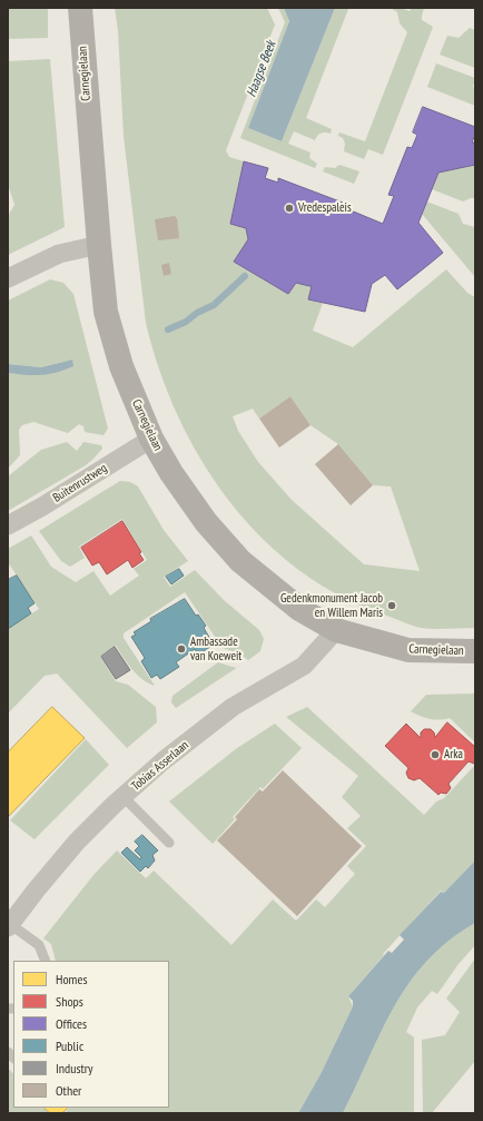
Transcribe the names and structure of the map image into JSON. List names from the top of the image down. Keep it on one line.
{"streets":{"main road":["Carnegielaan"],"street":["Buitenrustweg","Tobias Asserlaan"]},"crossings":[["Carnegielaan","Buitenrustweg"],["Carnegielaan","Tobias Asserlaan"]],"water":["Haagse Beek"],"places":["Vredespaleis","Gedenkmonument Jacob en Willem Maris","Ambassade van Koeweit","Arka"],"legend":["Homes","Shops","Offices","Public","Industry","Other"]}
